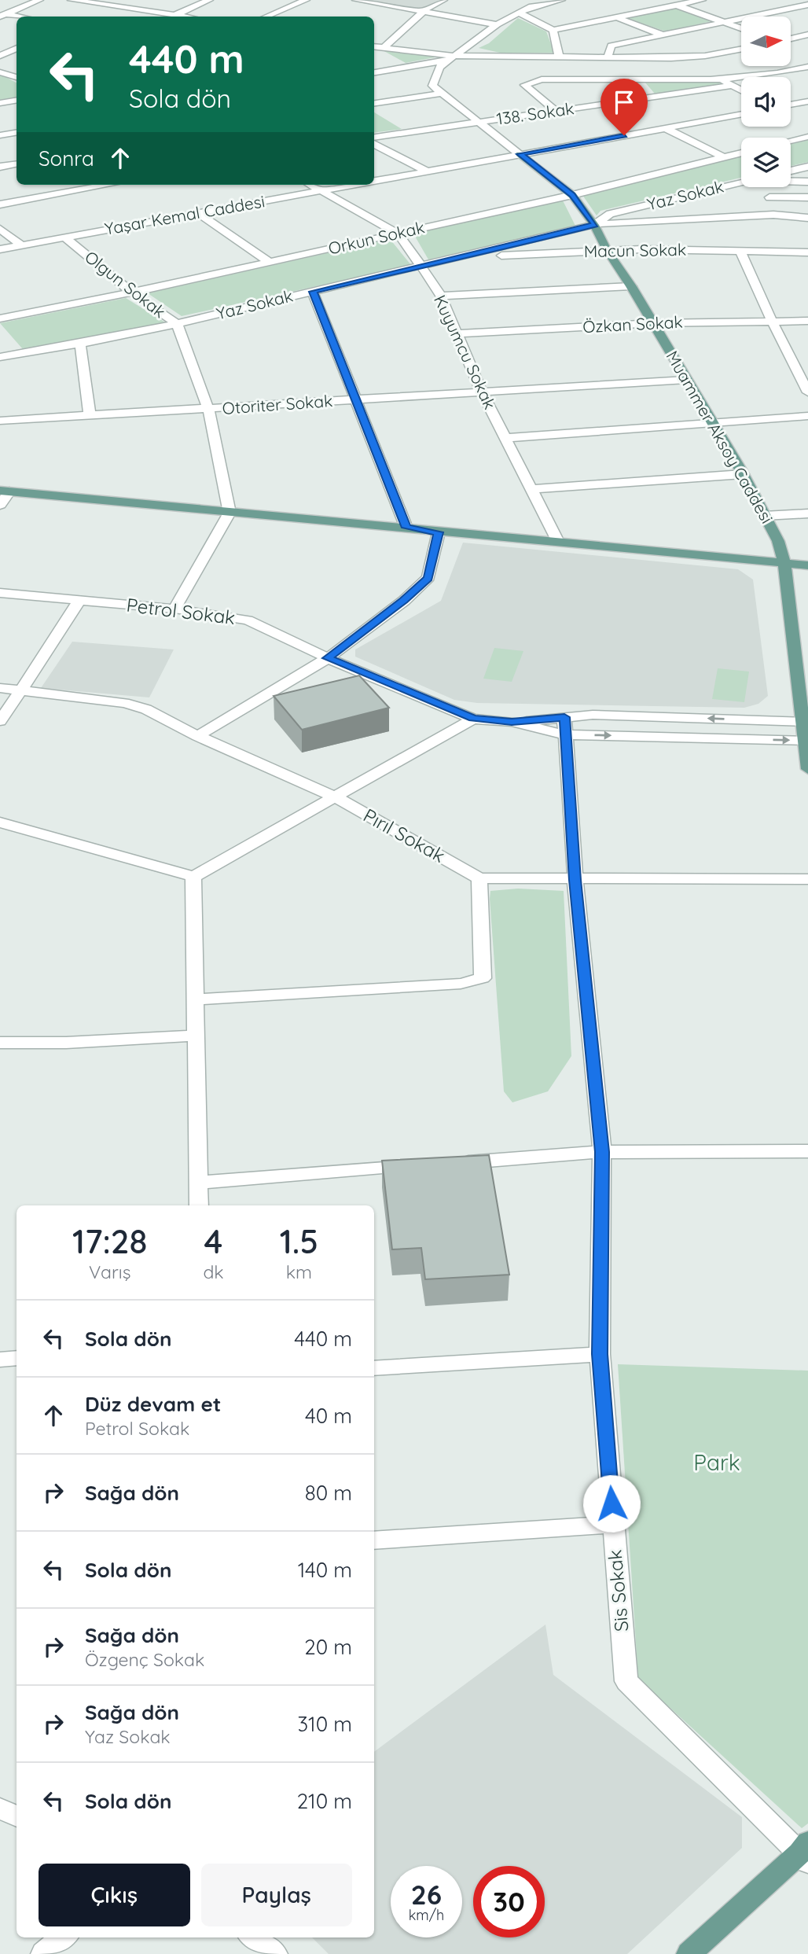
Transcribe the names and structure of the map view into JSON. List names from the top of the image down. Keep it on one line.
{"streets":{"main road":["Muammer Aksoy Caddesi"],"street":["138. Sokak","Yaz Sokak","Yaşar Kemal Caddesi","Orkun Sokak","Macun Sokak","Olgun Sokak","Özkan Sokak","Kuyumcu Sokak","Otoriter Sokak","Petrol Sokak","Pırıl Sokak","Sis Sokak"]},"crossings":[["Yaz Sokak","Macun Sokak"],["Yaz Sokak","Olgun Sokak"],["Yaz Sokak","Kuyumcu Sokak"],["Yaz Sokak","Muammer Aksoy Caddesi"],["Yaşar Kemal Caddesi","Olgun Sokak"],["Yaşar Kemal Caddesi","Kuyumcu Sokak"],["Yaşar Kemal Caddesi","Muammer Aksoy Caddesi"],["Orkun Sokak","Olgun Sokak"],["Orkun Sokak","Kuyumcu Sokak"],["Orkun Sokak","Muammer Aksoy Caddesi"],["Macun Sokak","Muammer Aksoy Caddesi"],["Olgun Sokak","Otoriter Sokak"],["Özkan Sokak","Kuyumcu Sokak"],["Özkan Sokak","Muammer Aksoy Caddesi"],["Kuyumcu Sokak","Otoriter Sokak"],["Otoriter Sokak","Muammer Aksoy Caddesi"],["Petrol Sokak","Sis Sokak"],["Pırıl Sokak","Sis Sokak"]],"parks":["Park"],"north":"right","page":{"turn":["440 m","Sola dön"],"then":"Sonra","eta":["17:28","Varış","4","dk","1.5","km"],"list":[{"name":"Sola dön","value":"440 m"},{"name":"Düz devam et","note":"Petrol Sokak","value":"40 m"},{"name":"Sağa dön","value":"80 m"},{"name":"Sola dön","value":"140 m"},{"name":"Sağa dön","note":"Özgenç Sokak","value":"20 m"},{"name":"Sağa dön","note":"Yaz Sokak","value":"310 m"},{"name":"Sola dön","value":"210 m"}],"buttons":["Çıkış","Paylaş"],"speed":"26 km/h","limit":"30"}}
